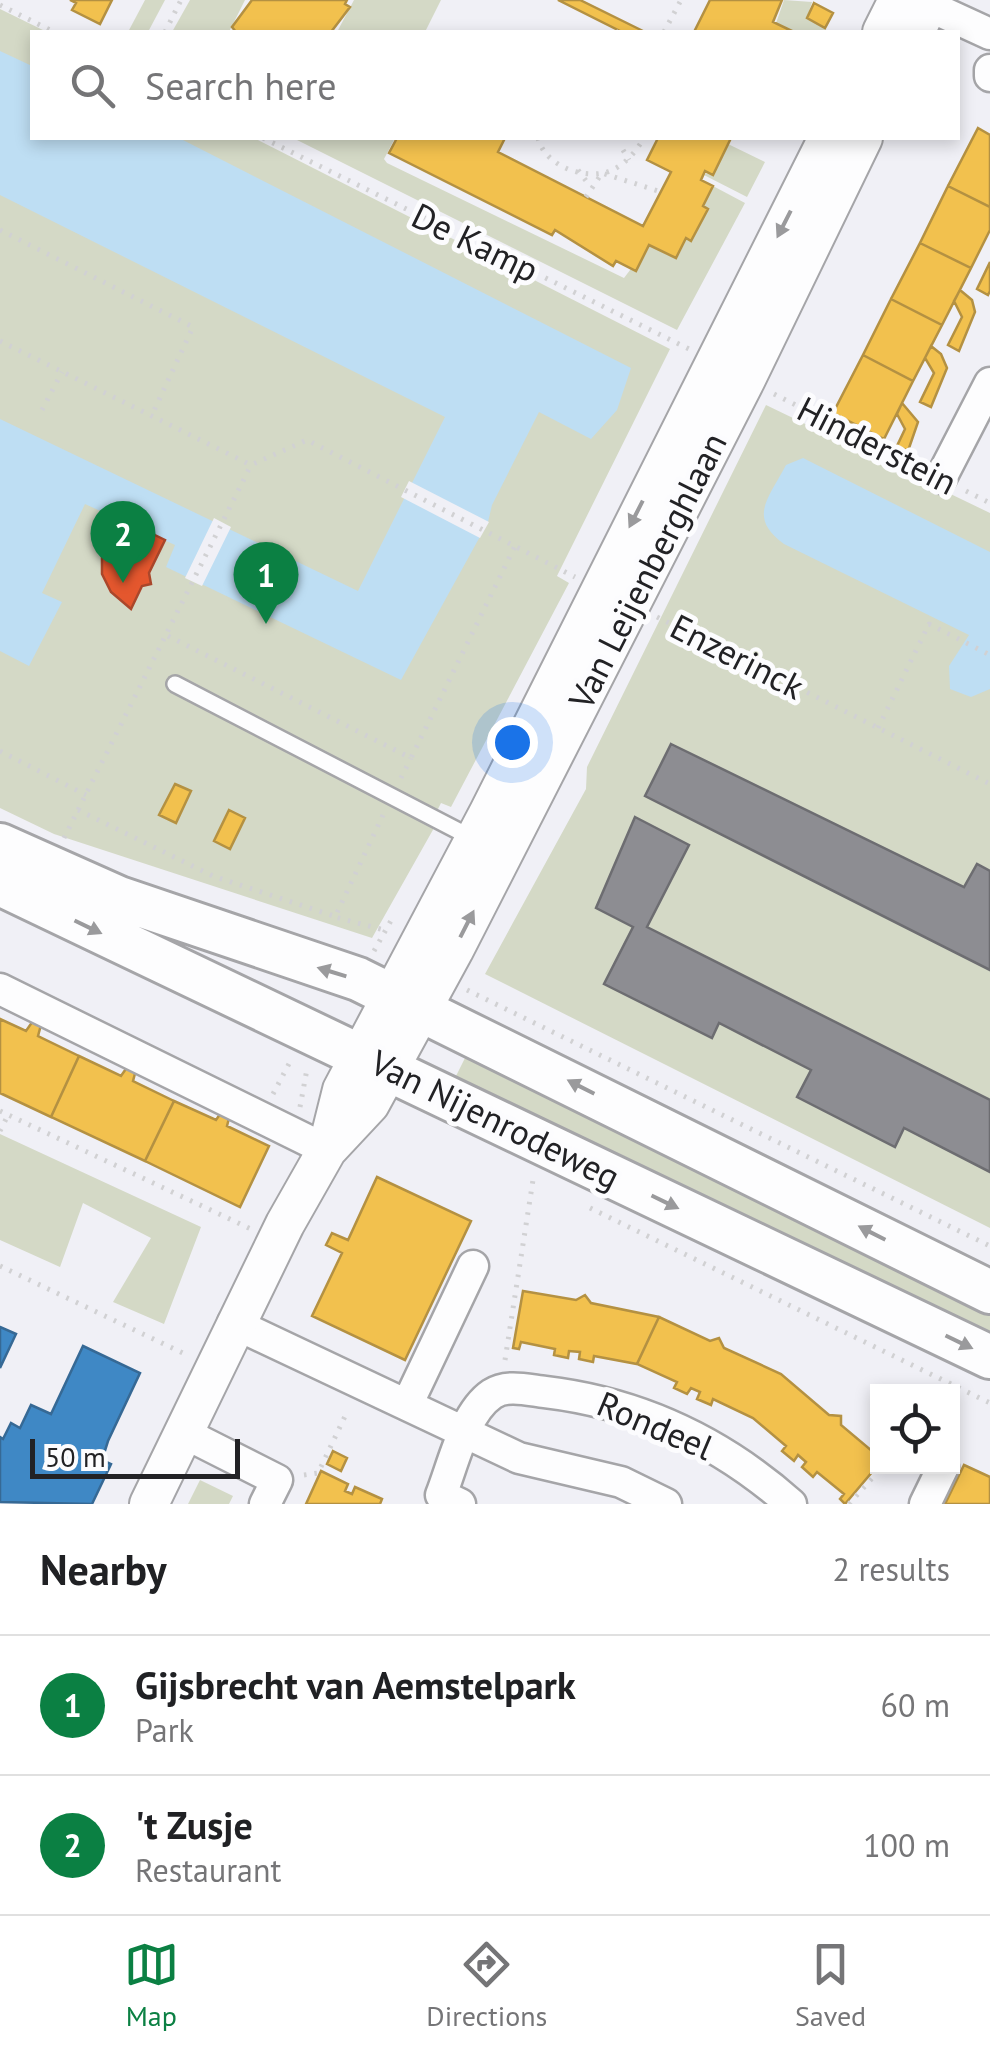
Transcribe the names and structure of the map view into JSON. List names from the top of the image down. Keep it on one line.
{"streets":{"main road":["Van Nijenrodeweg"],"street":["Van Leijenberghlaan","Rondeel"],"path":["De Kamp","Hinderstein","Enzerinck"]},"crossings":[["Van Leijenberghlaan","Enzerinck"],["Van Leijenberghlaan","Van Nijenrodeweg"],["Van Leijenberghlaan","Rondeel"]],"scale_bar":"50 m","page":{"search":"Search here","pins":["2","1"],"scale":"50 m","heading":["Nearby","2 results"],"list":[{"mark":"1","name":"Gijsbrecht van Aemstelpark","note":"Park","value":"60 m"},{"mark":"2","name":"'t Zusje","note":"Restaurant","value":"100 m"}],"nav":["Map","Directions","Saved"]}}
